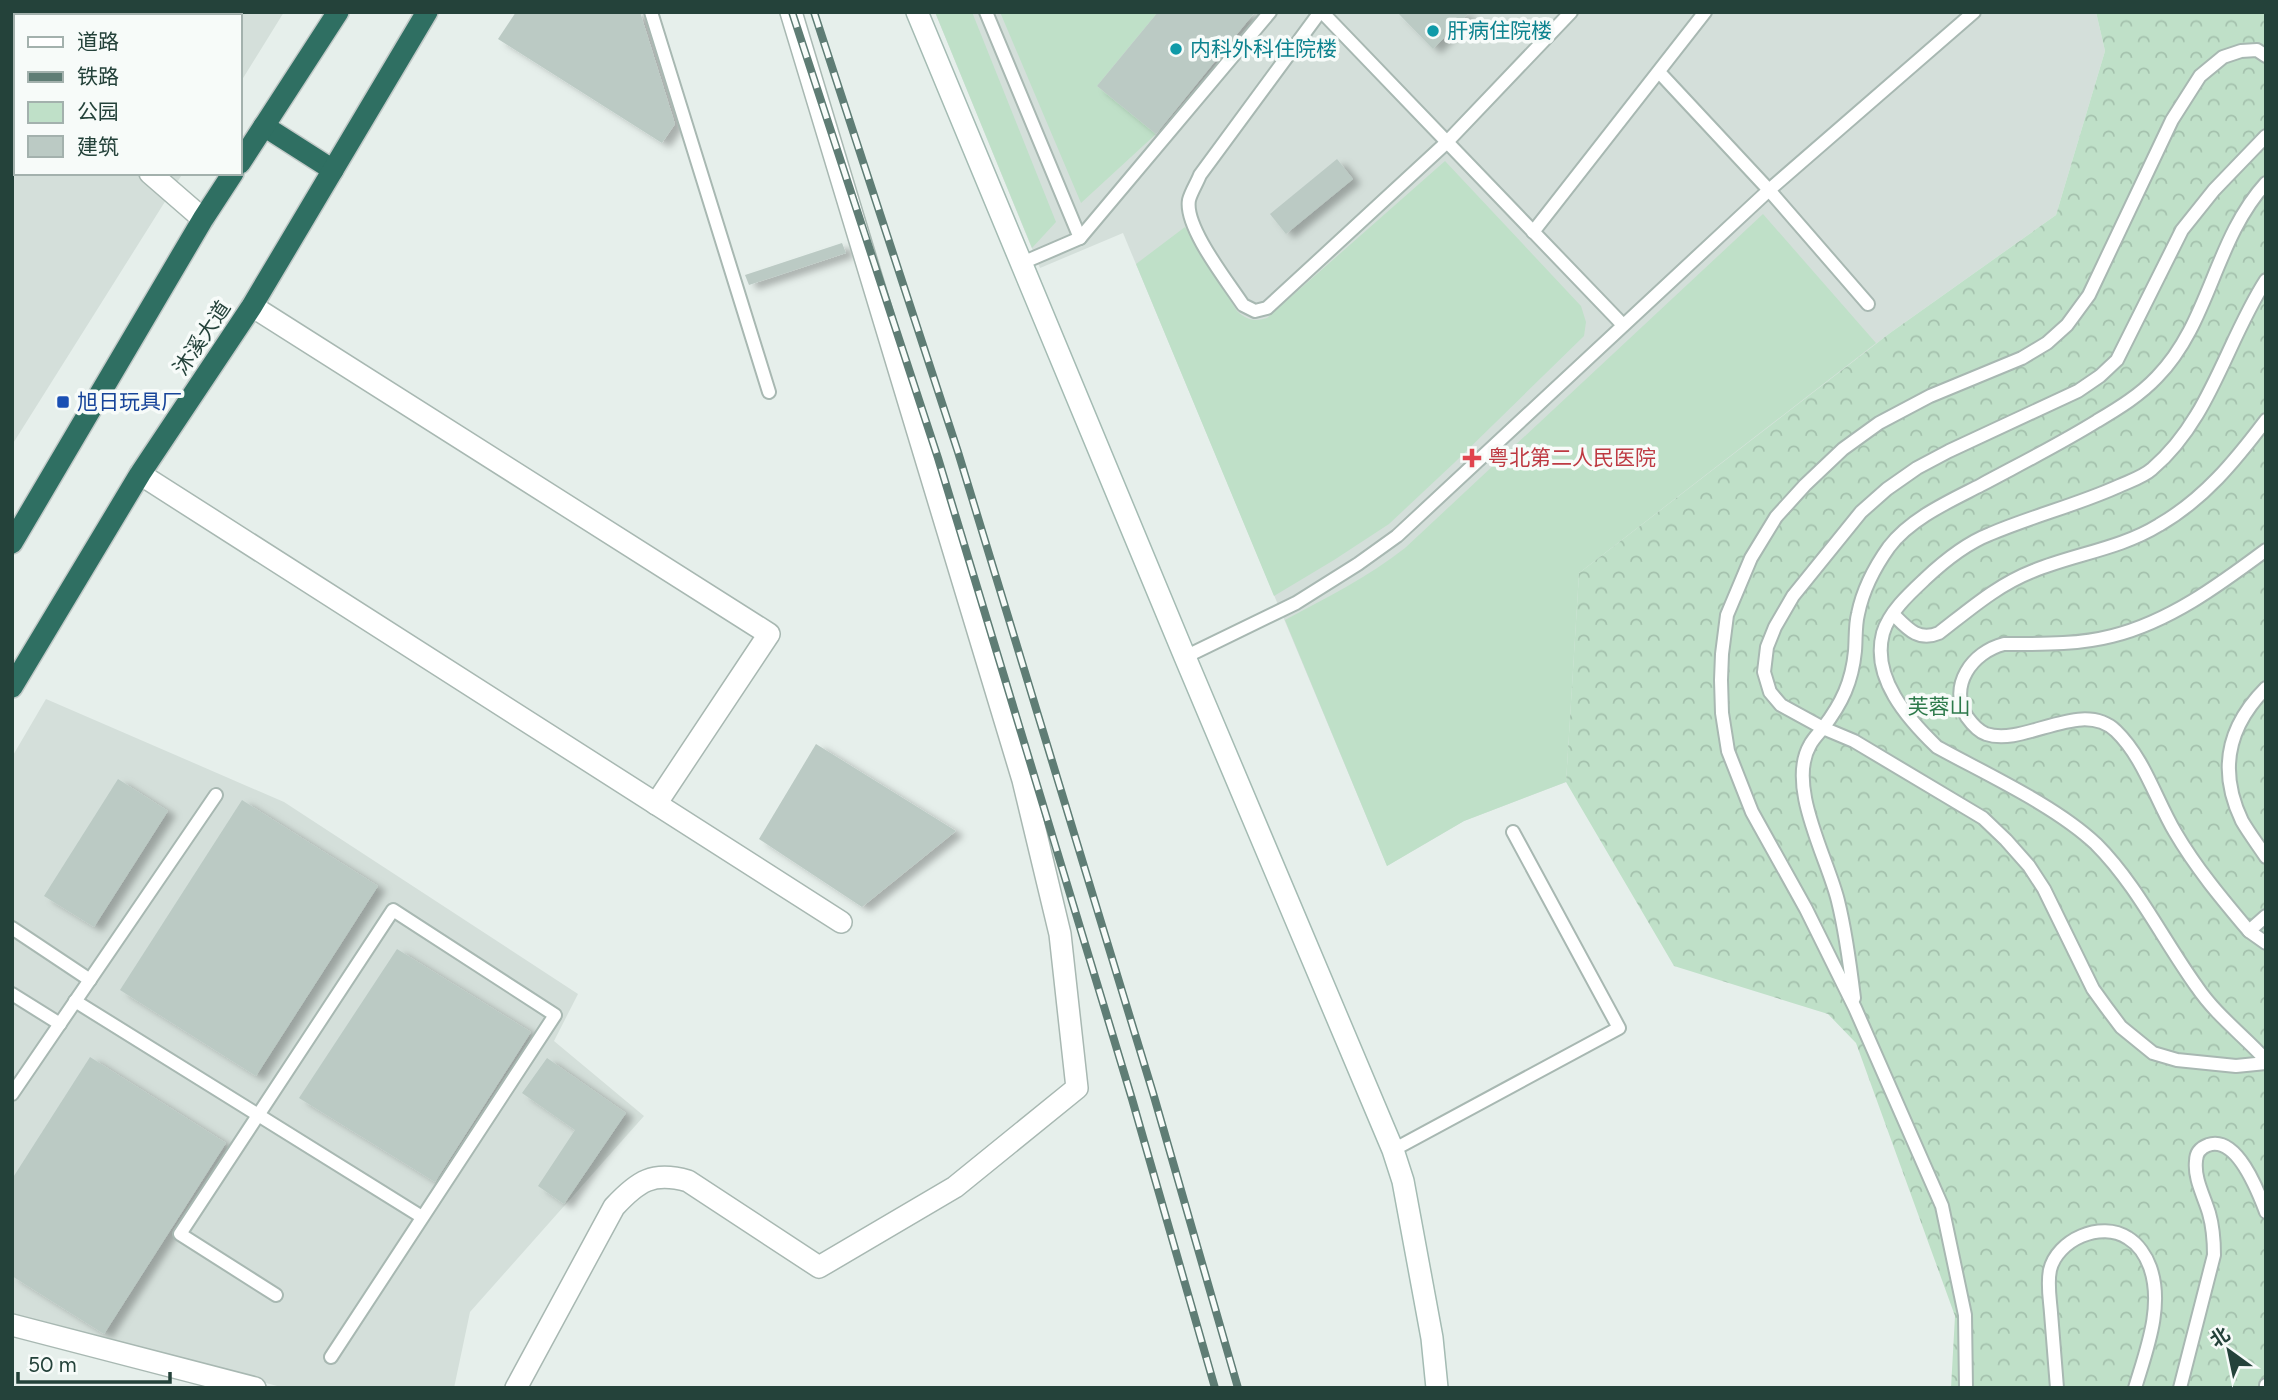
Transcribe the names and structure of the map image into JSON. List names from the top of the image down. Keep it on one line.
{"streets":{"highway":["沐溪大道"]},"parks":["芙蓉山"],"places":{"other":["肝病住院楼","内科外科住院楼"],"transit":["旭日玩具厂"],"health":["粤北第二人民医院"]},"legend":["道路","铁路","公园","建筑"],"scale_bar":"50 m","north":"top left"}
